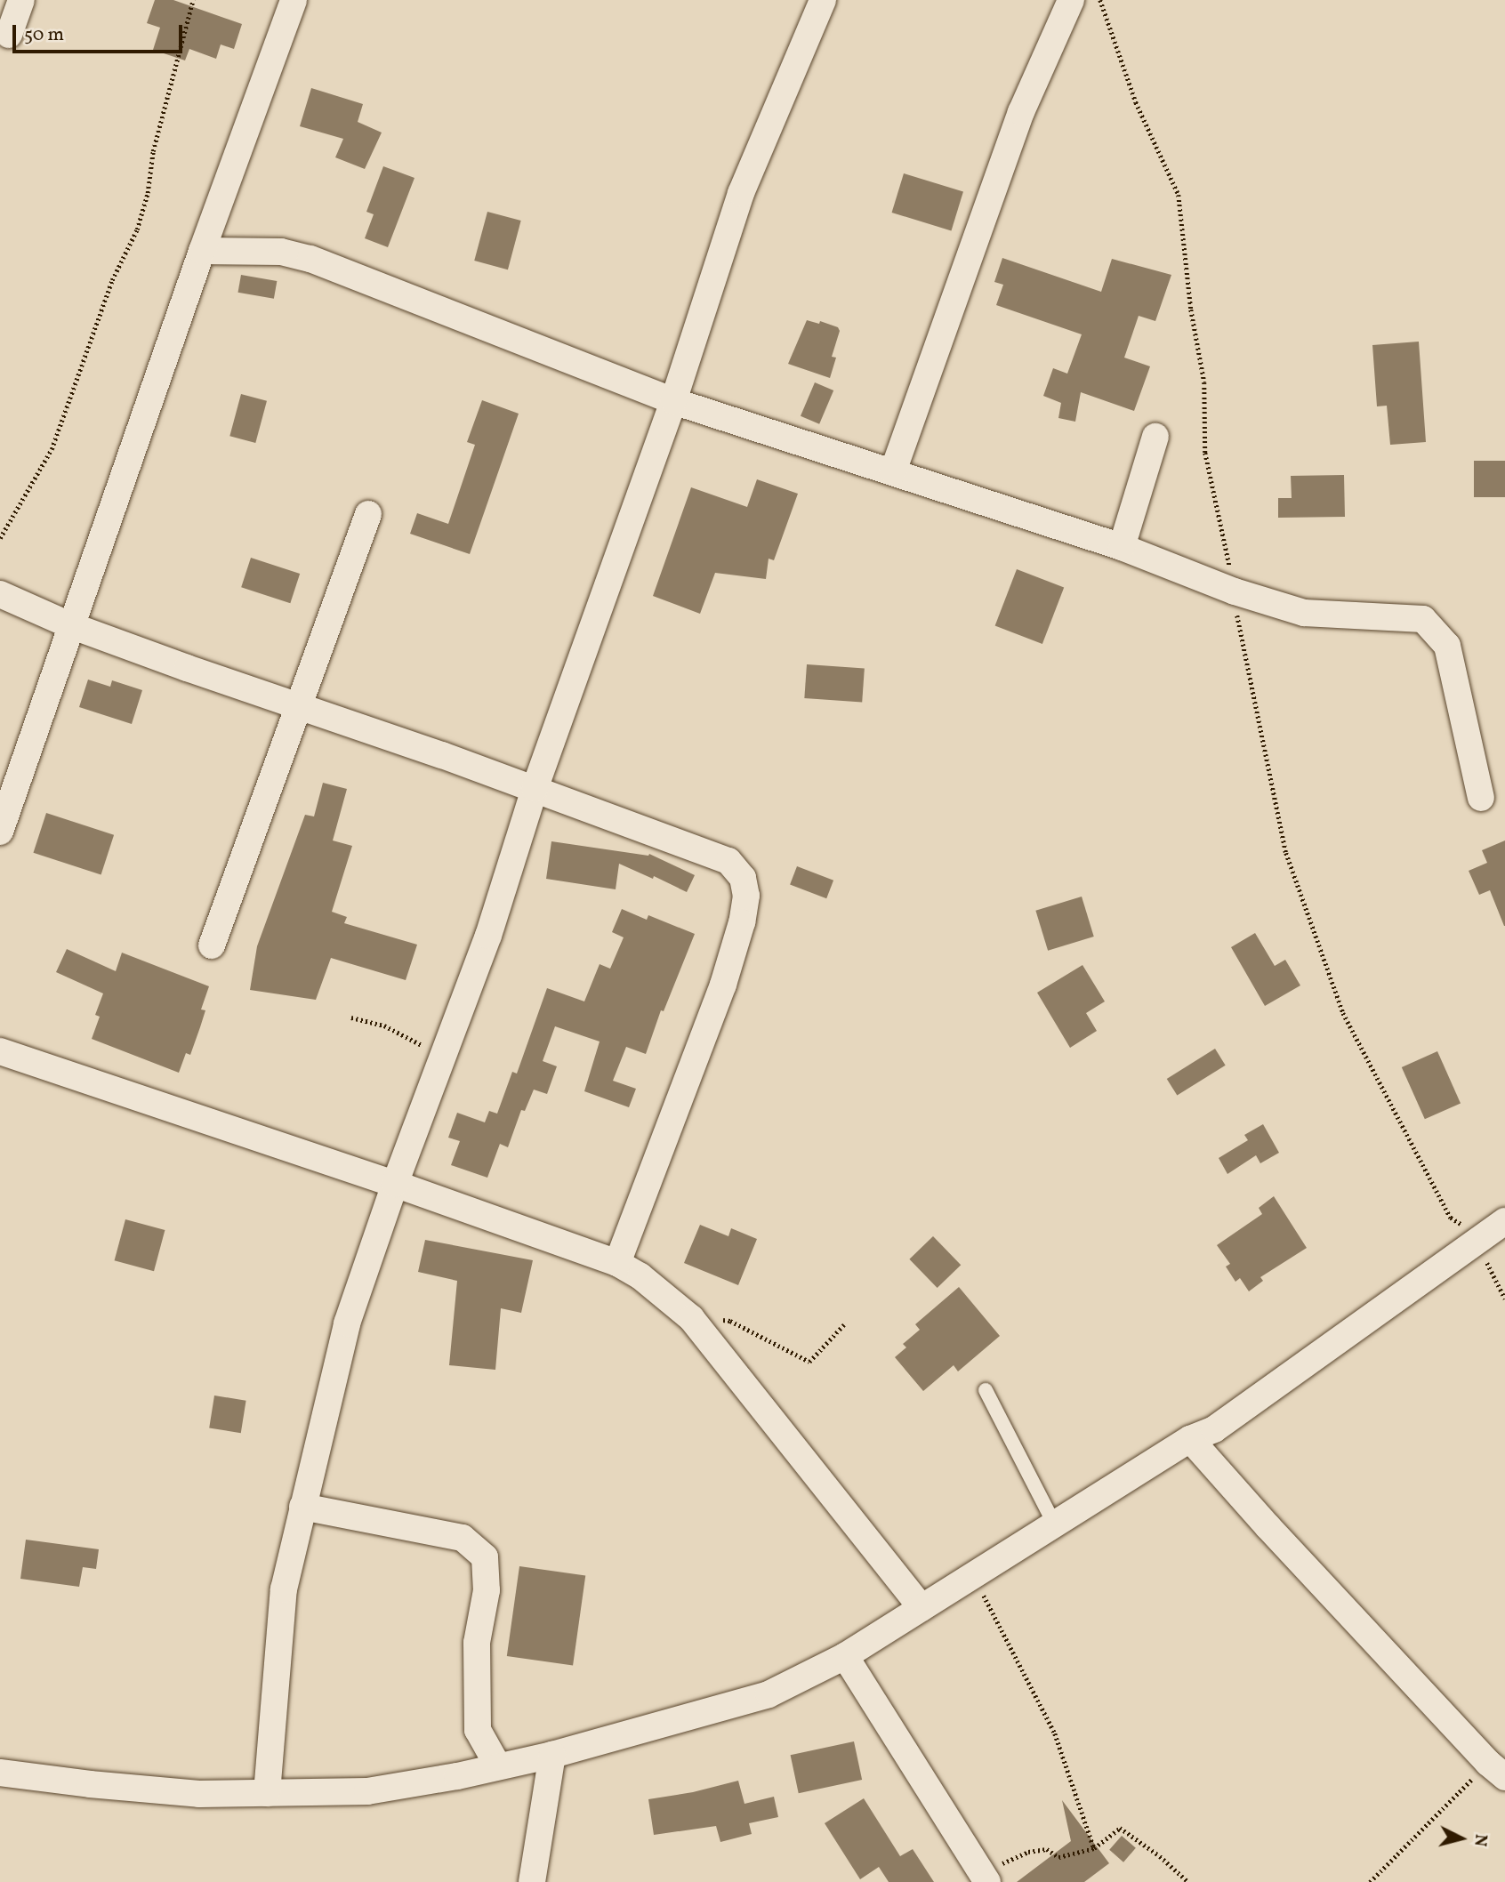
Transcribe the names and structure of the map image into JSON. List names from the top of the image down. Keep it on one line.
{"scale_bar":"50 m","north":"right"}
